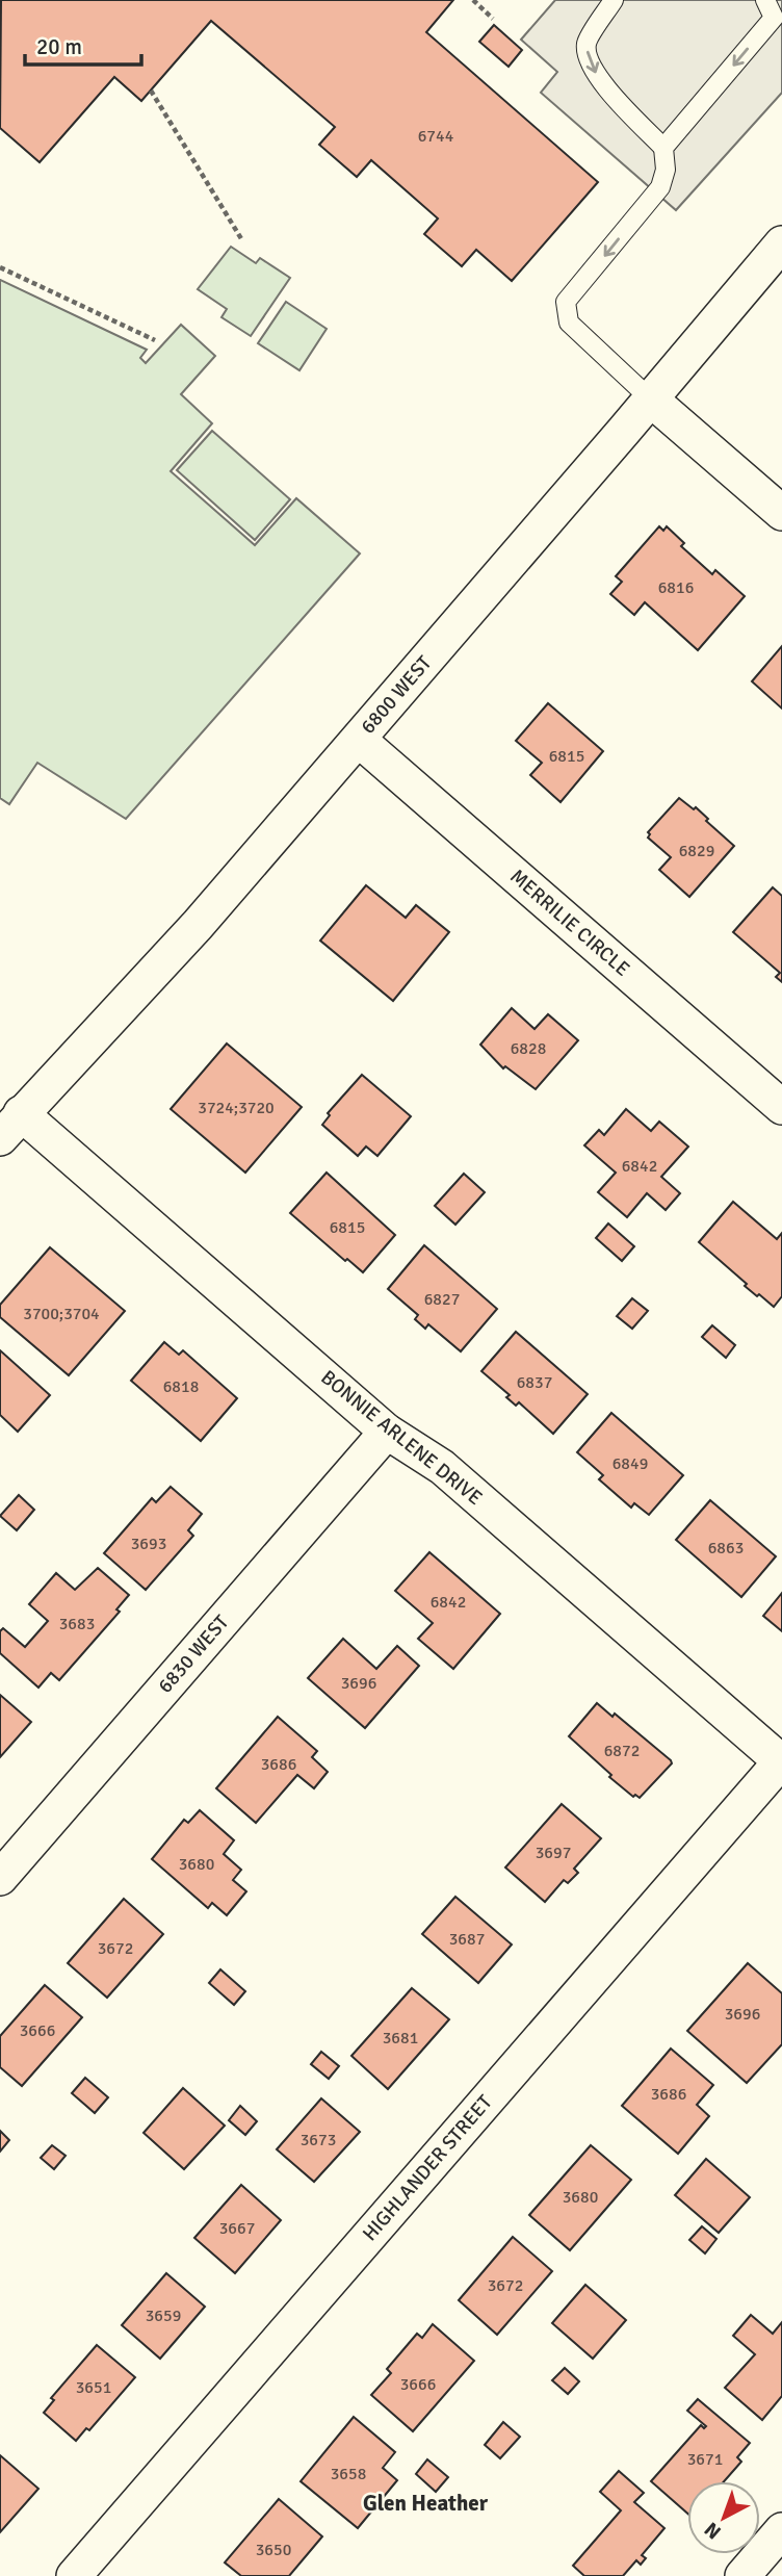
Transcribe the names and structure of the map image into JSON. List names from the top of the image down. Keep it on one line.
{"streets":{"street":["6800 WEST","MERRILIE CIRCLE","BONNIE ARLENE DRIVE","6830 WEST","HIGHLANDER STREET"]},"crossings":[["6800 WEST","MERRILIE CIRCLE"],["6800 WEST","BONNIE ARLENE DRIVE"],["BONNIE ARLENE DRIVE","6830 WEST"],["BONNIE ARLENE DRIVE","HIGHLANDER STREET"]],"districts":["Glen Heather"],"house_numbers":["6744","6816","6815","6829","6828","3724;3720","6842","6815","6827","3700;3704","6837","6818","6849","3693","6863","6842","3683","3696","6872","3686","3697","3680","3687","3672","3696","3666","3681","3686","3673","3680","3667","3672","3659","3666","3651","3671","3658","3650"],"scale_bar":"20 m","north":"bottom left"}
